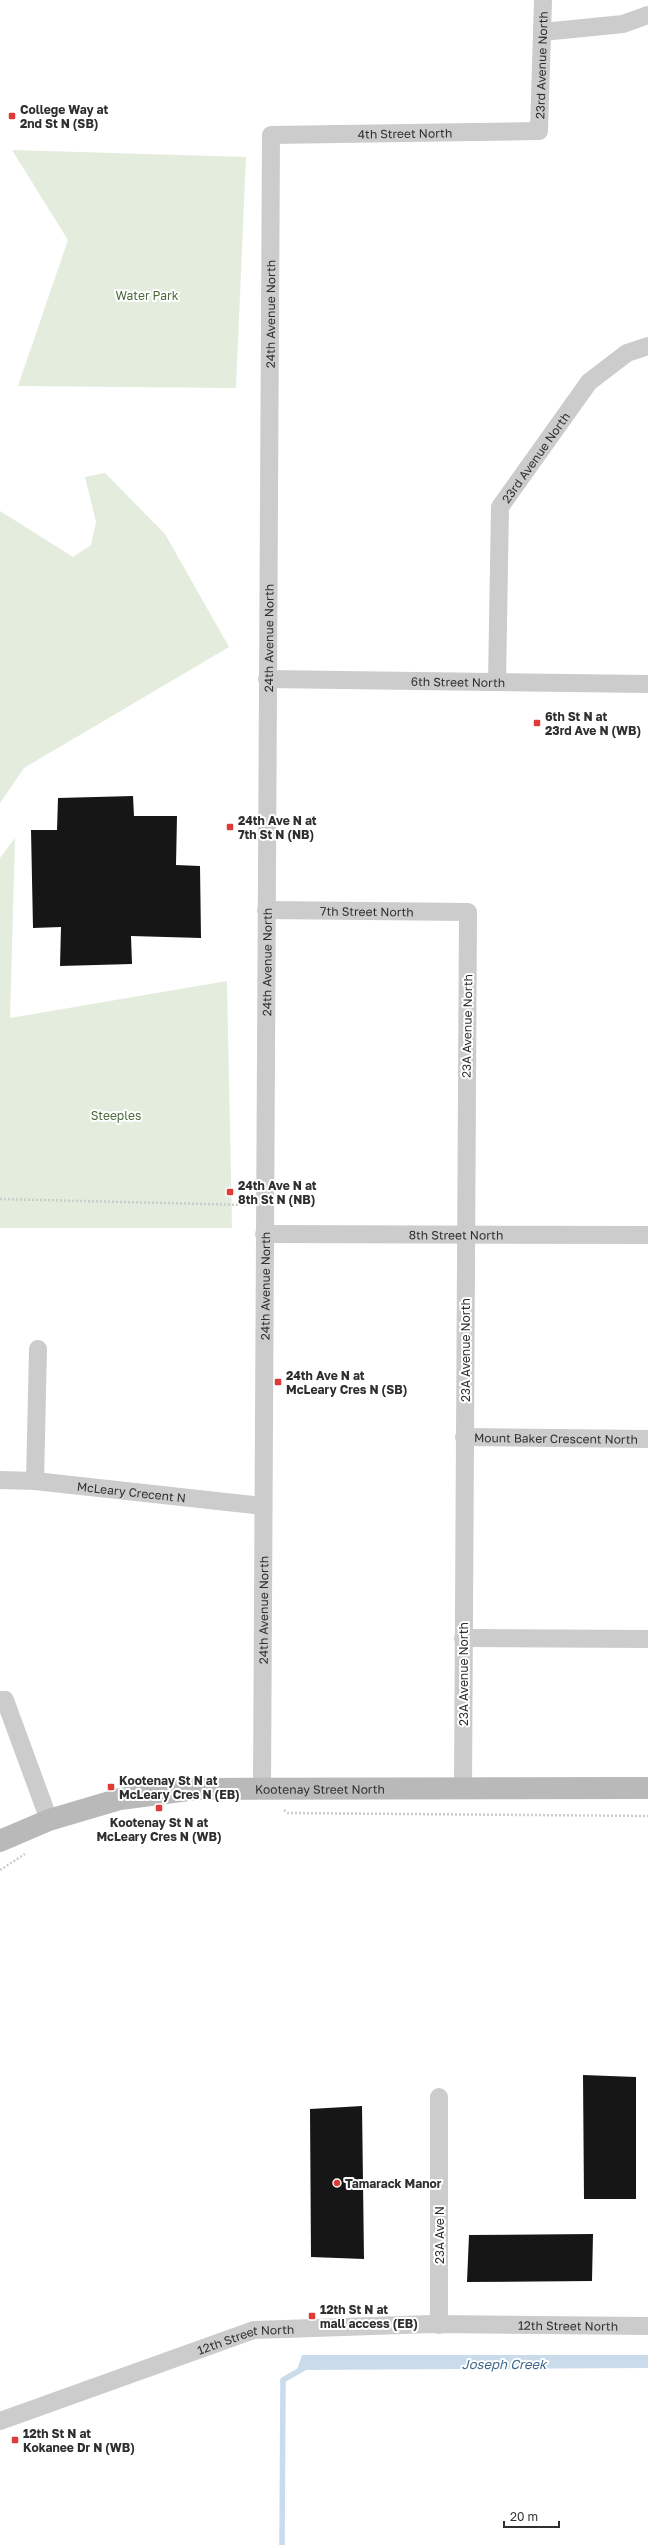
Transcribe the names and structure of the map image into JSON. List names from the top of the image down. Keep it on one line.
{"streets":{"street":["23rd Avenue North","4th Street North","24th Avenue North","6th Street North","7th Street North","23A Avenue North","8th Street North","Mount Baker Crescent North","McLeary Crecent N","Kootenay Street North","23A Ave N","12th Street North"]},"crossings":[["23rd Avenue North","4th Street North"],["23rd Avenue North","6th Street North"],["4th Street North","24th Avenue North"],["24th Avenue North","6th Street North"],["24th Avenue North","7th Street North"],["24th Avenue North","8th Street North"],["24th Avenue North","McLeary Crecent N"],["24th Avenue North","Kootenay Street North"],["7th Street North","23A Avenue North"],["23A Avenue North","8th Street North"],["23A Avenue North","Mount Baker Crescent North"],["23A Avenue North","Kootenay Street North"],["23A Ave N","12th Street North"]],"water":["Joseph Creek"],"parks":["Water Park","Steeples"],"places":{"transit":["College Way at 2nd St N (SB)","6th St N at 23rd Ave N (WB)","24th Ave N at 7th St N (NB)","24th Ave N at 8th St N (NB)","24th Ave N at McLeary Cres N (SB)","Kootenay St N at McLeary Cres N (EB)","Kootenay St N at McLeary Cres N (WB)","12th St N at mall access (EB)","12th St N at Kokanee Dr N (WB)"],"other":["Tamarack Manor"]},"scale_bar":"20 m"}
